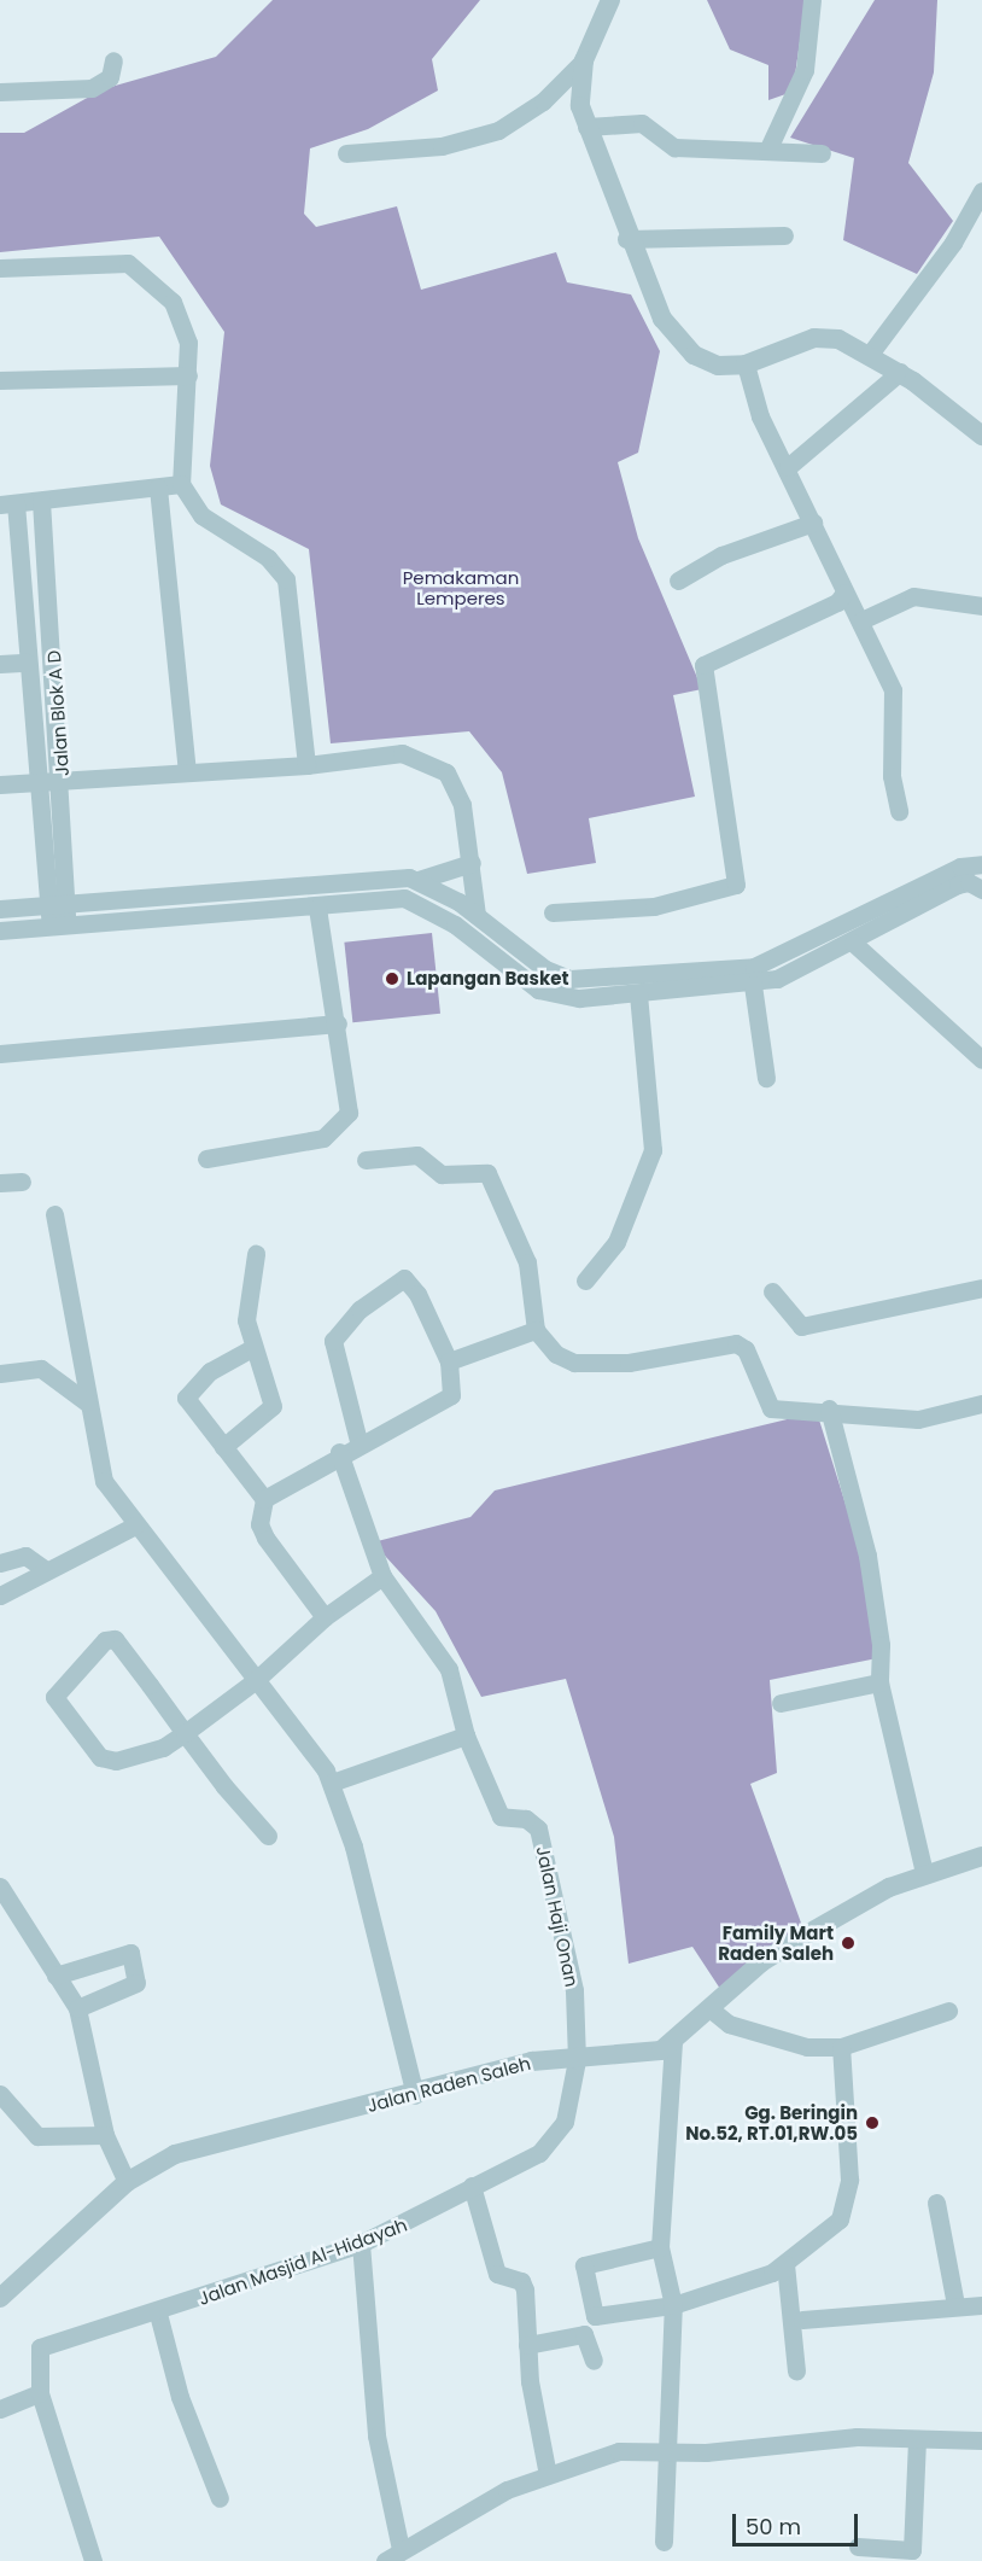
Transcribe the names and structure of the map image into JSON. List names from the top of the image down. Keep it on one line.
{"streets":{"street":["Jalan Blok A D","Jalan Haji Onan","Jalan Raden Saleh","Jalan Masjid Al-Hidayah"]},"crossings":[["Jalan Haji Onan","Jalan Raden Saleh"],["Jalan Haji Onan","Jalan Masjid Al-Hidayah"],["Jalan Raden Saleh","Jalan Masjid Al-Hidayah"]],"parks":["Pemakaman Lemperes"],"places":["Lapangan Basket","Family Mart Raden Saleh","Gg. Beringin No.52, RT.01,RW.05"],"scale_bar":"50 m"}
